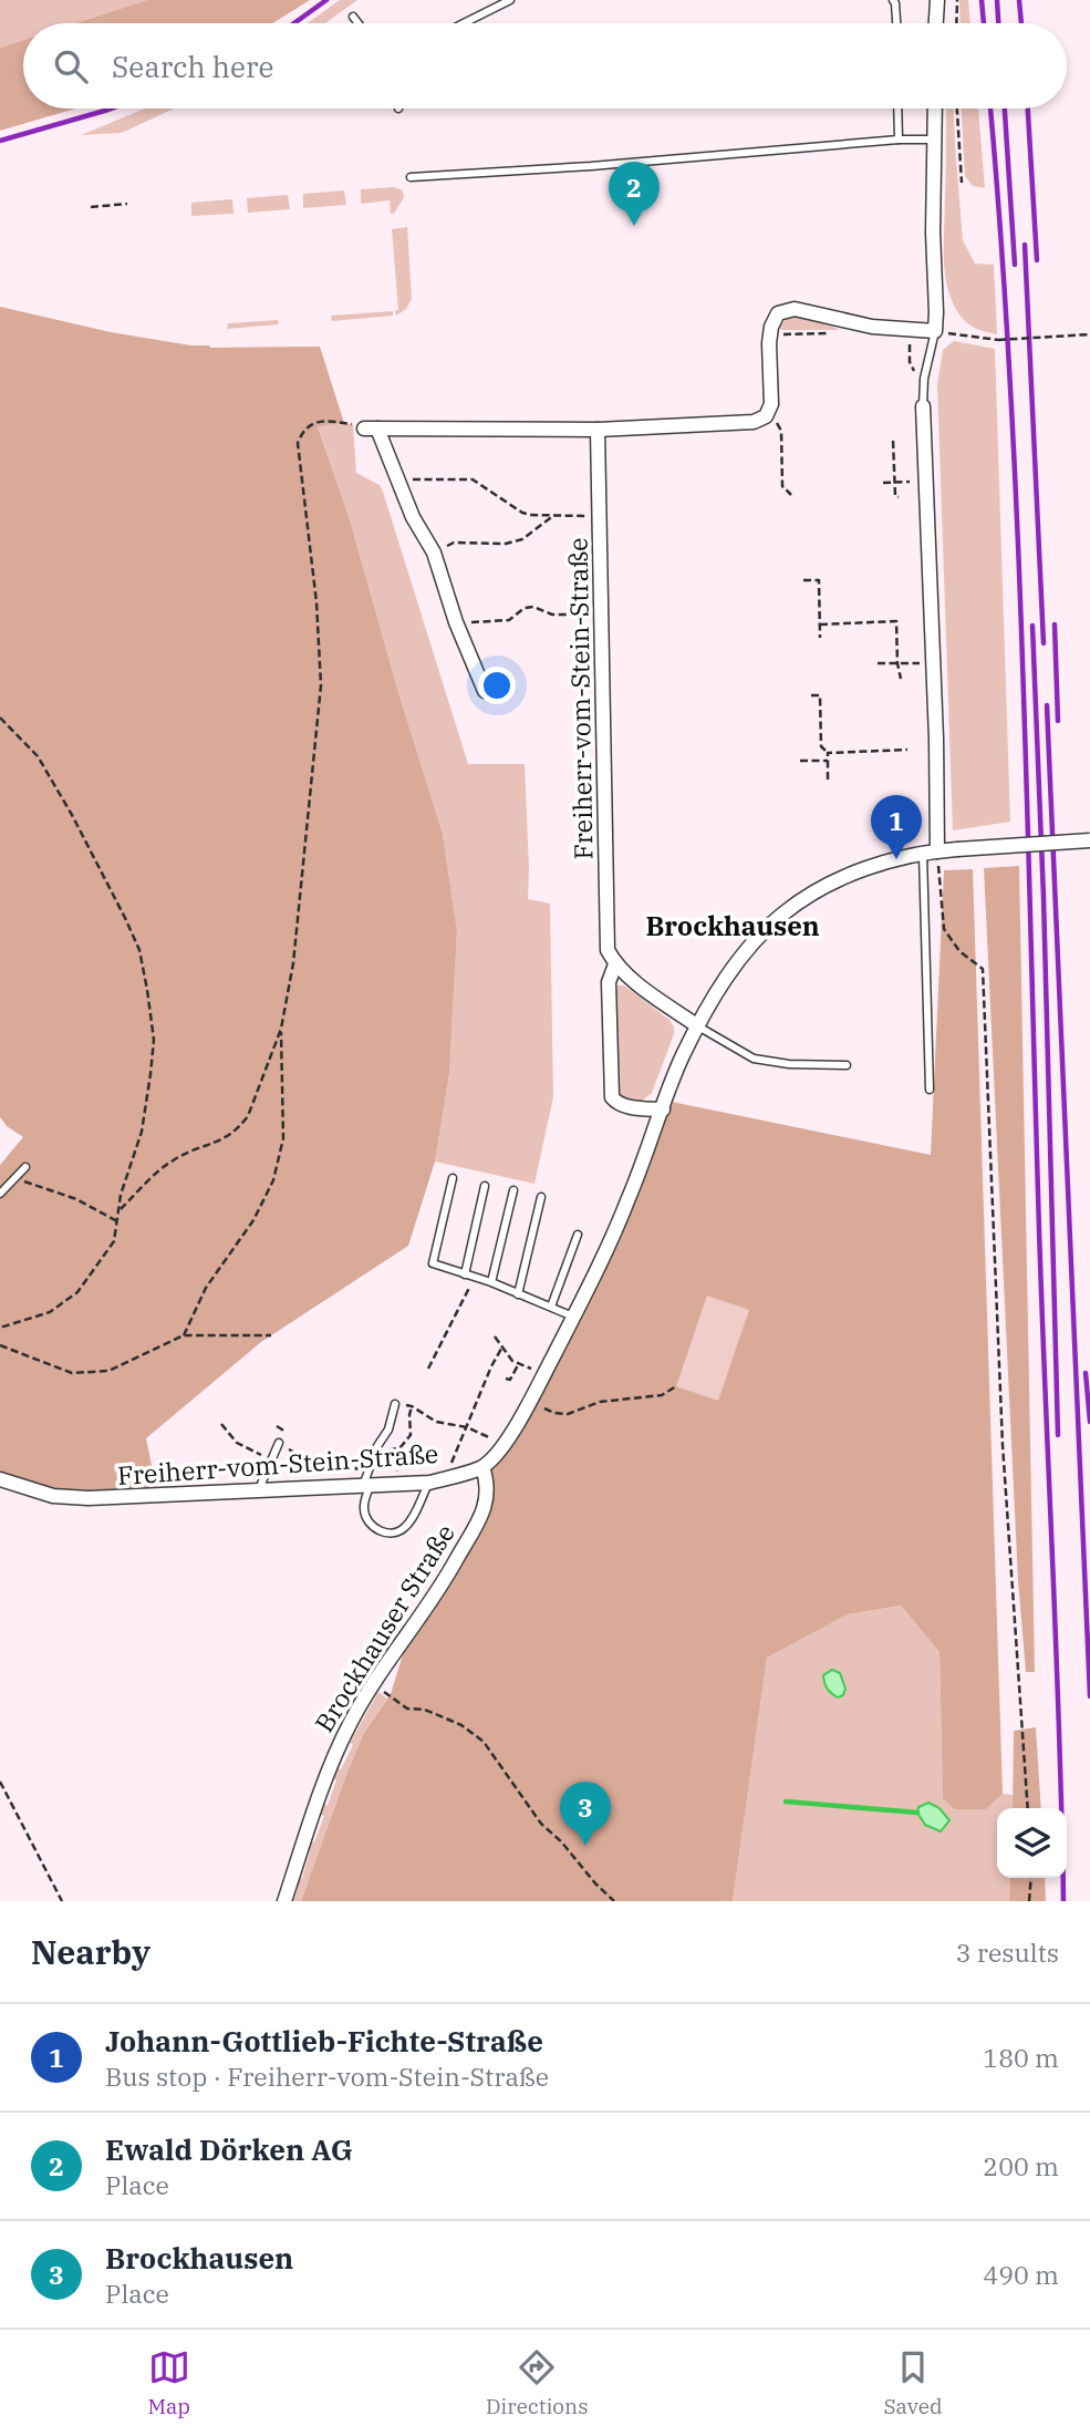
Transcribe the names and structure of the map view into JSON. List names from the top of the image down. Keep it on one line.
{"streets":{"street":["Freiherr-vom-Stein-Straße","Brockhauser Straße"]},"crossings":[["Freiherr-vom-Stein-Straße","Brockhauser Straße"]],"districts":["Brockhausen"],"page":{"search":"Search here","pins":["2","1","3"],"heading":["Nearby","3 results"],"list":[{"mark":"1","name":"Johann-Gottlieb-Fichte-Straße","note":"Bus stop · Freiherr-vom-Stein-Straße","value":"180 m"},{"mark":"2","name":"Ewald Dörken AG","note":"Place","value":"200 m"},{"mark":"3","name":"Brockhausen","note":"Place","value":"490 m"}],"nav":["Map","Directions","Saved"]}}
